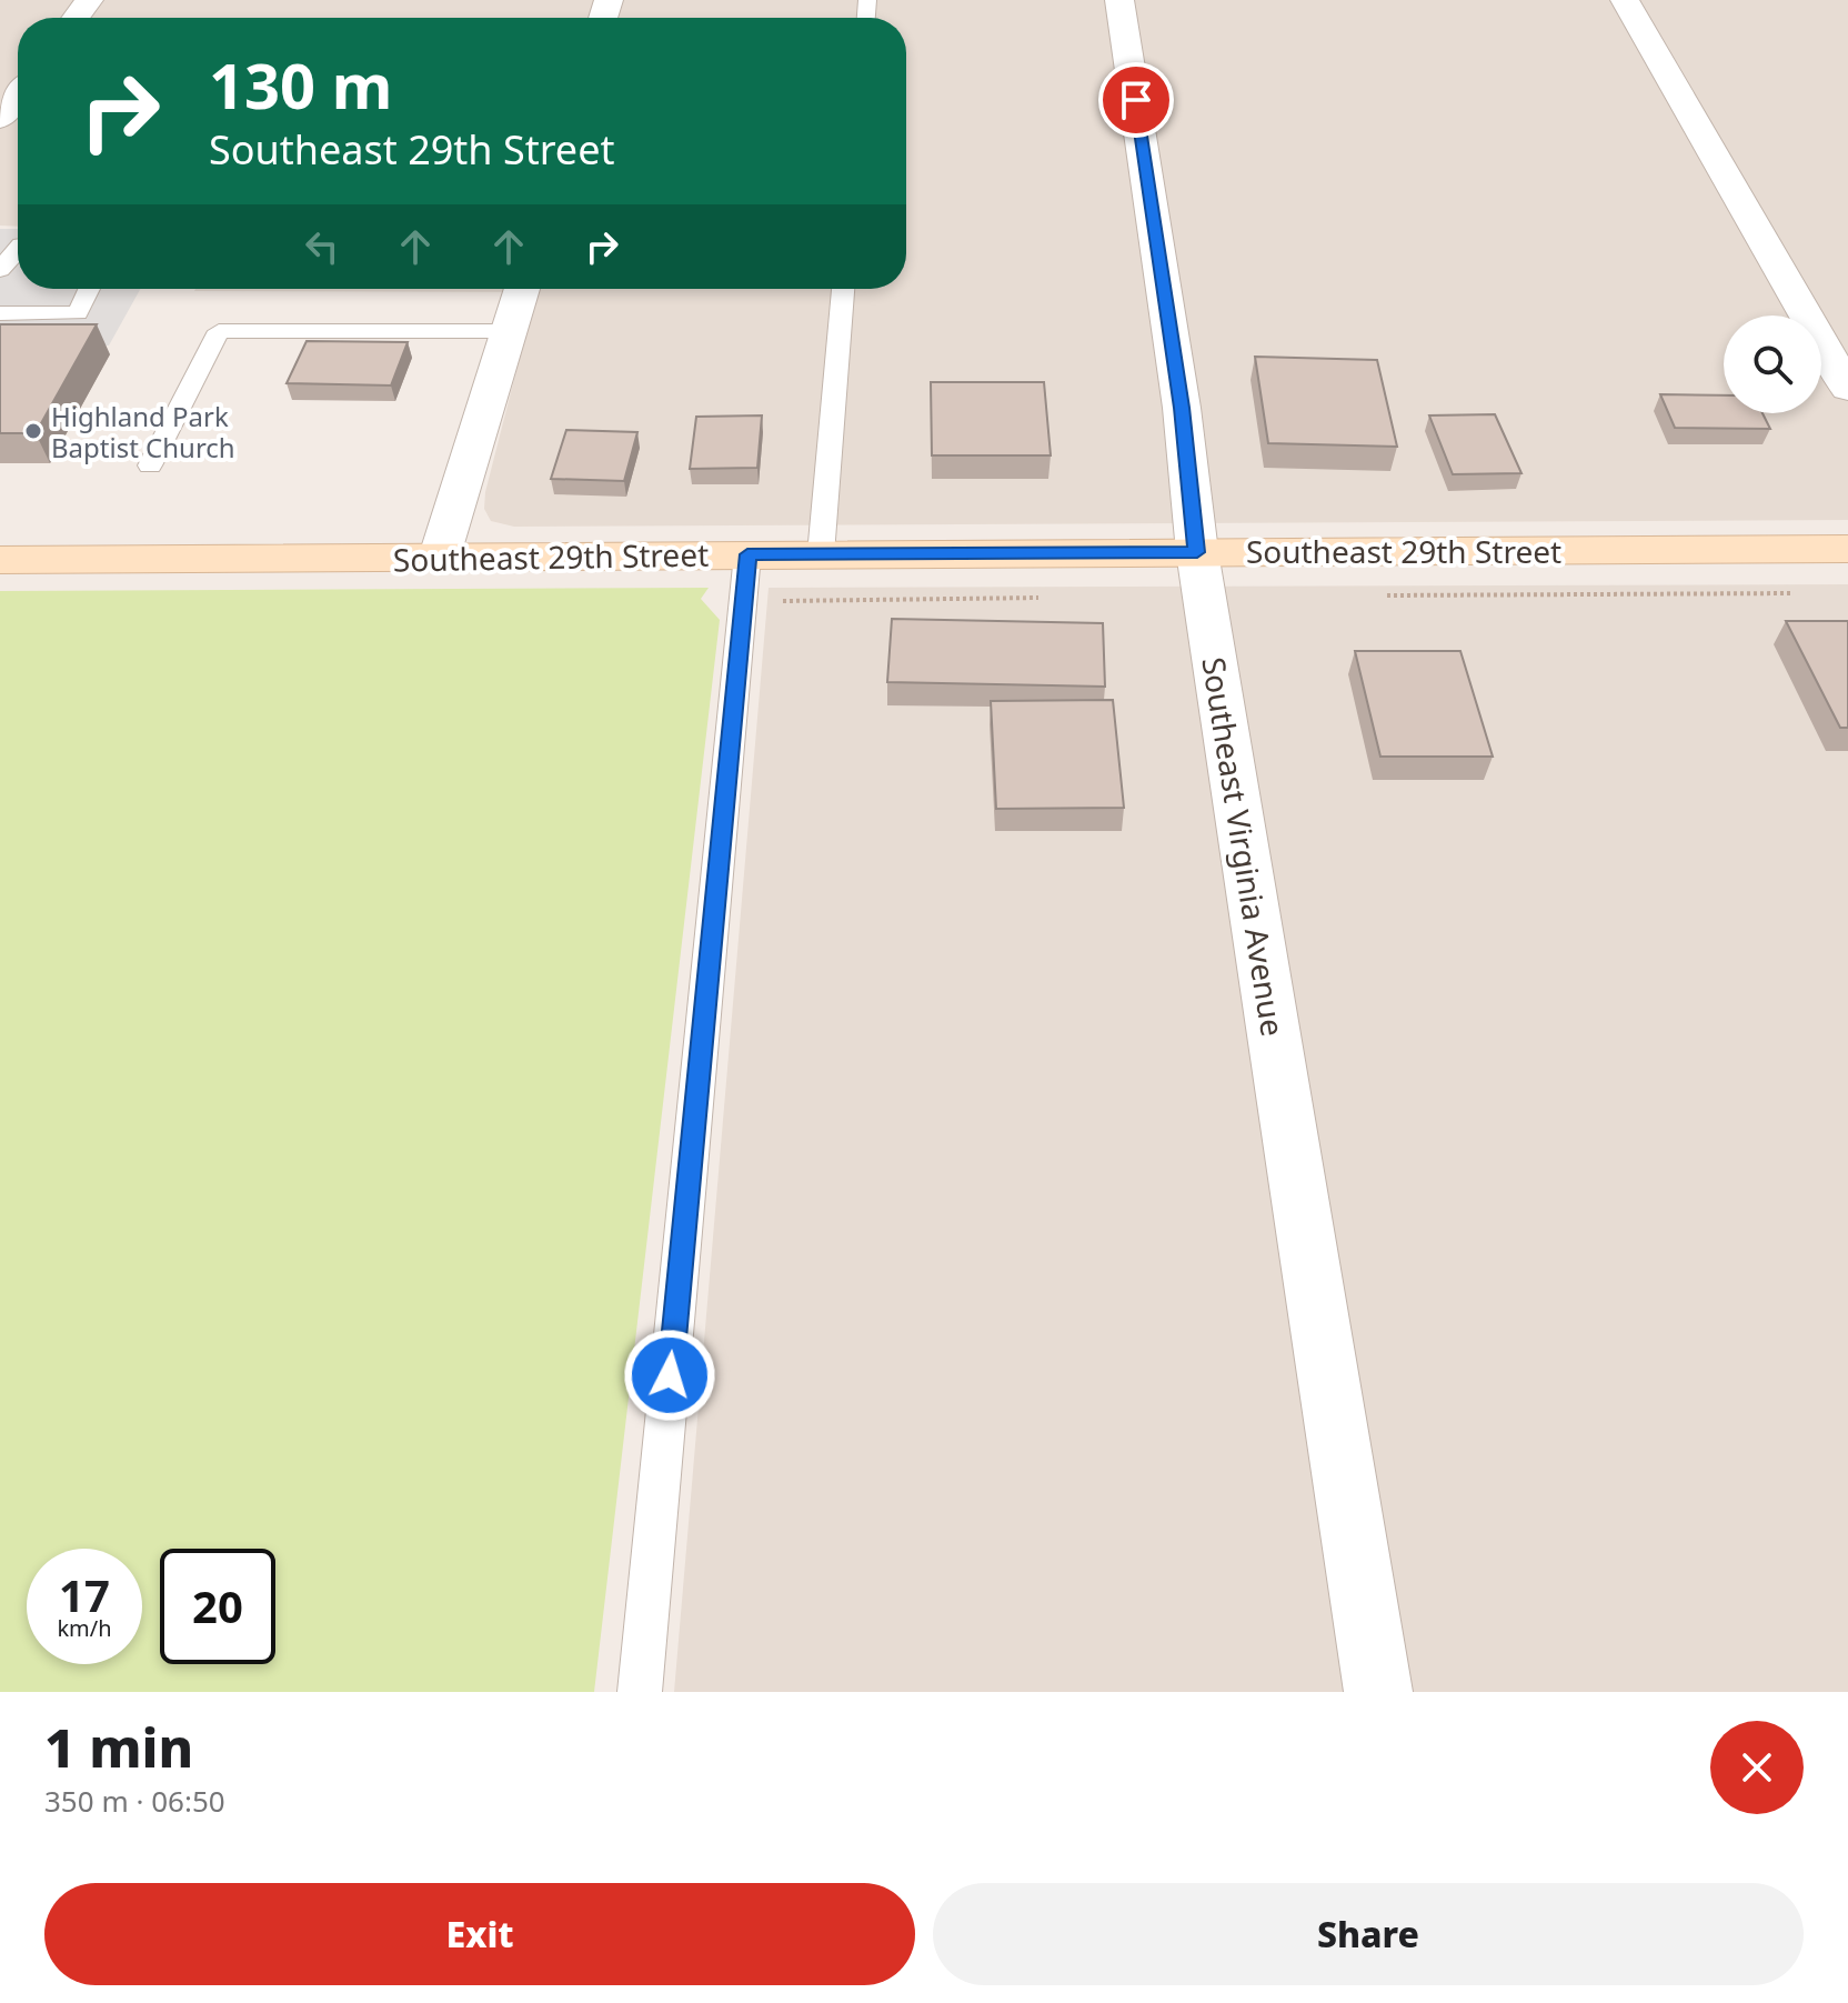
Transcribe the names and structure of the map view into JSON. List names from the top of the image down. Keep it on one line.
{"streets":{"main road":["Southeast 29th Street"],"street":["Southeast Virginia Avenue"]},"crossings":[["Southeast 29th Street","Southeast Virginia Avenue"]],"places":["Highland Park Baptist Church"],"page":{"turn":["130 m","Southeast 29th Street"],"speed":"17 km/h","limit":"20","heading":["1 min","350 m · 06:50"],"buttons":["Exit","Share"]}}
